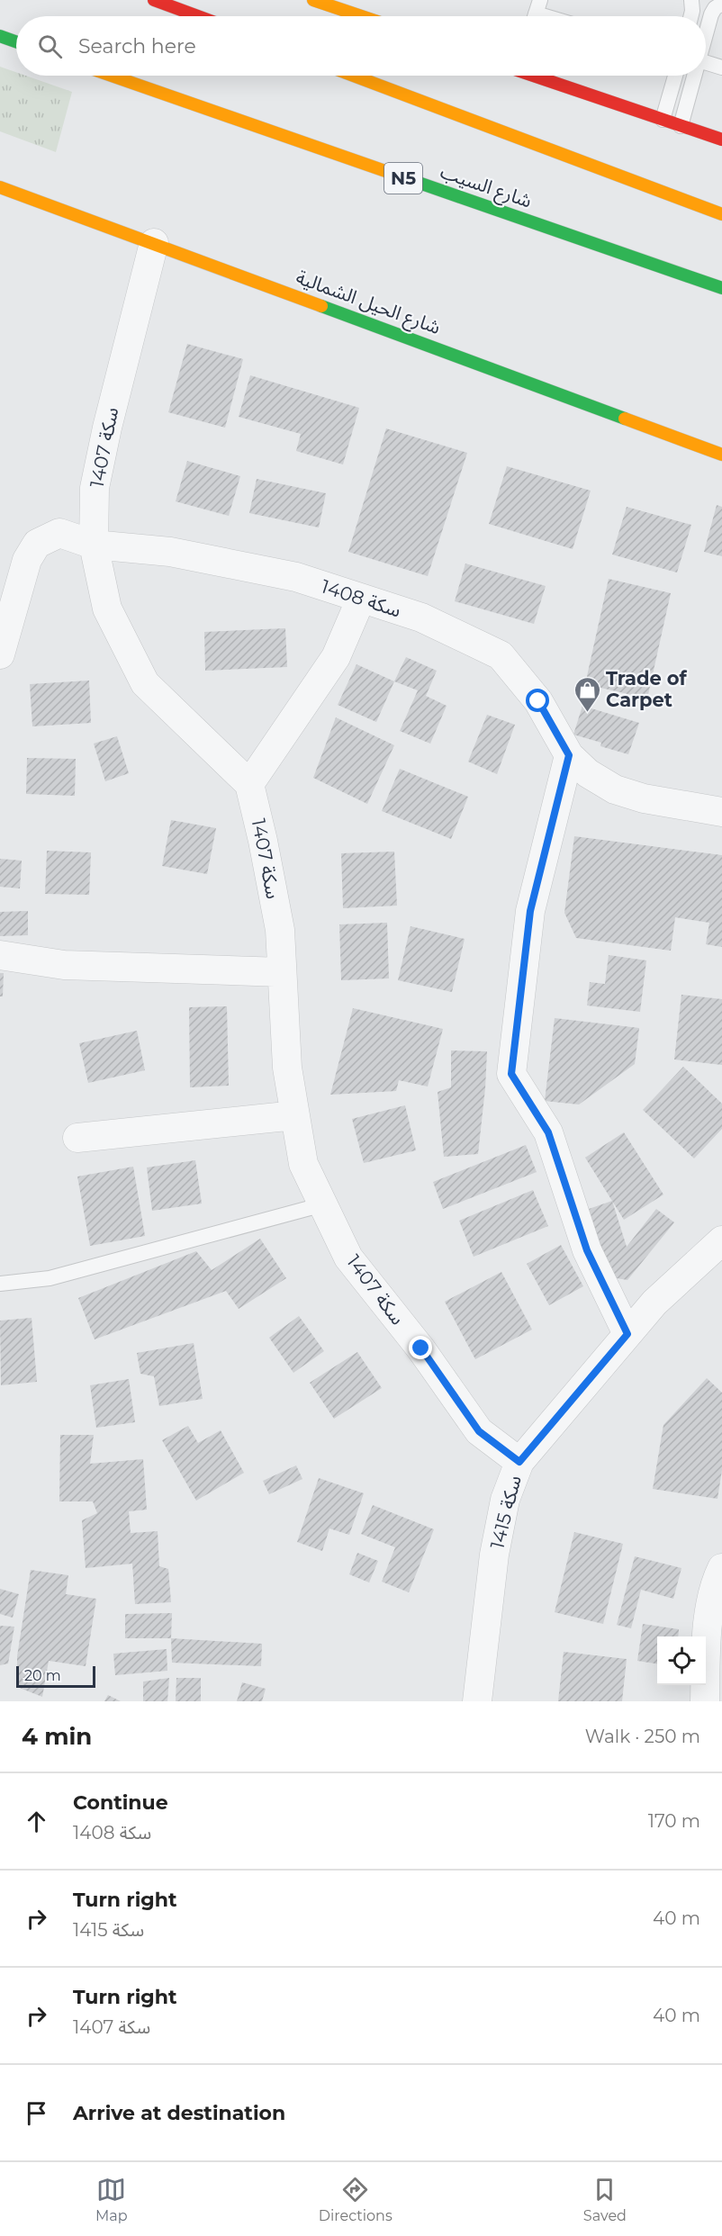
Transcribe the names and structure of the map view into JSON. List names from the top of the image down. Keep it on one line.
{"streets":{"main road":["N5","شارع السيب","شارع الحيل الشمالية"],"street":["سكة 1407","سكة 1408","سكة 1415"]},"crossings":[["شارع الحيل الشمالية","سكة 1407"],["سكة 1407","سكة 1408"],["سكة 1407","سكة 1415"]],"places":{"shop":["Trade of Carpet"]},"scale_bar":"20 m","page":{"search":"Search here","scale":"20 m","heading":["4 min","Walk · 250 m"],"list":[["Continue","سكة 1408","170 m"],["Turn right","سكة 1415","40 m"],["Turn right","سكة 1407","40 m"],"Arrive at destination"],"nav":["Map","Directions","Saved"]}}
